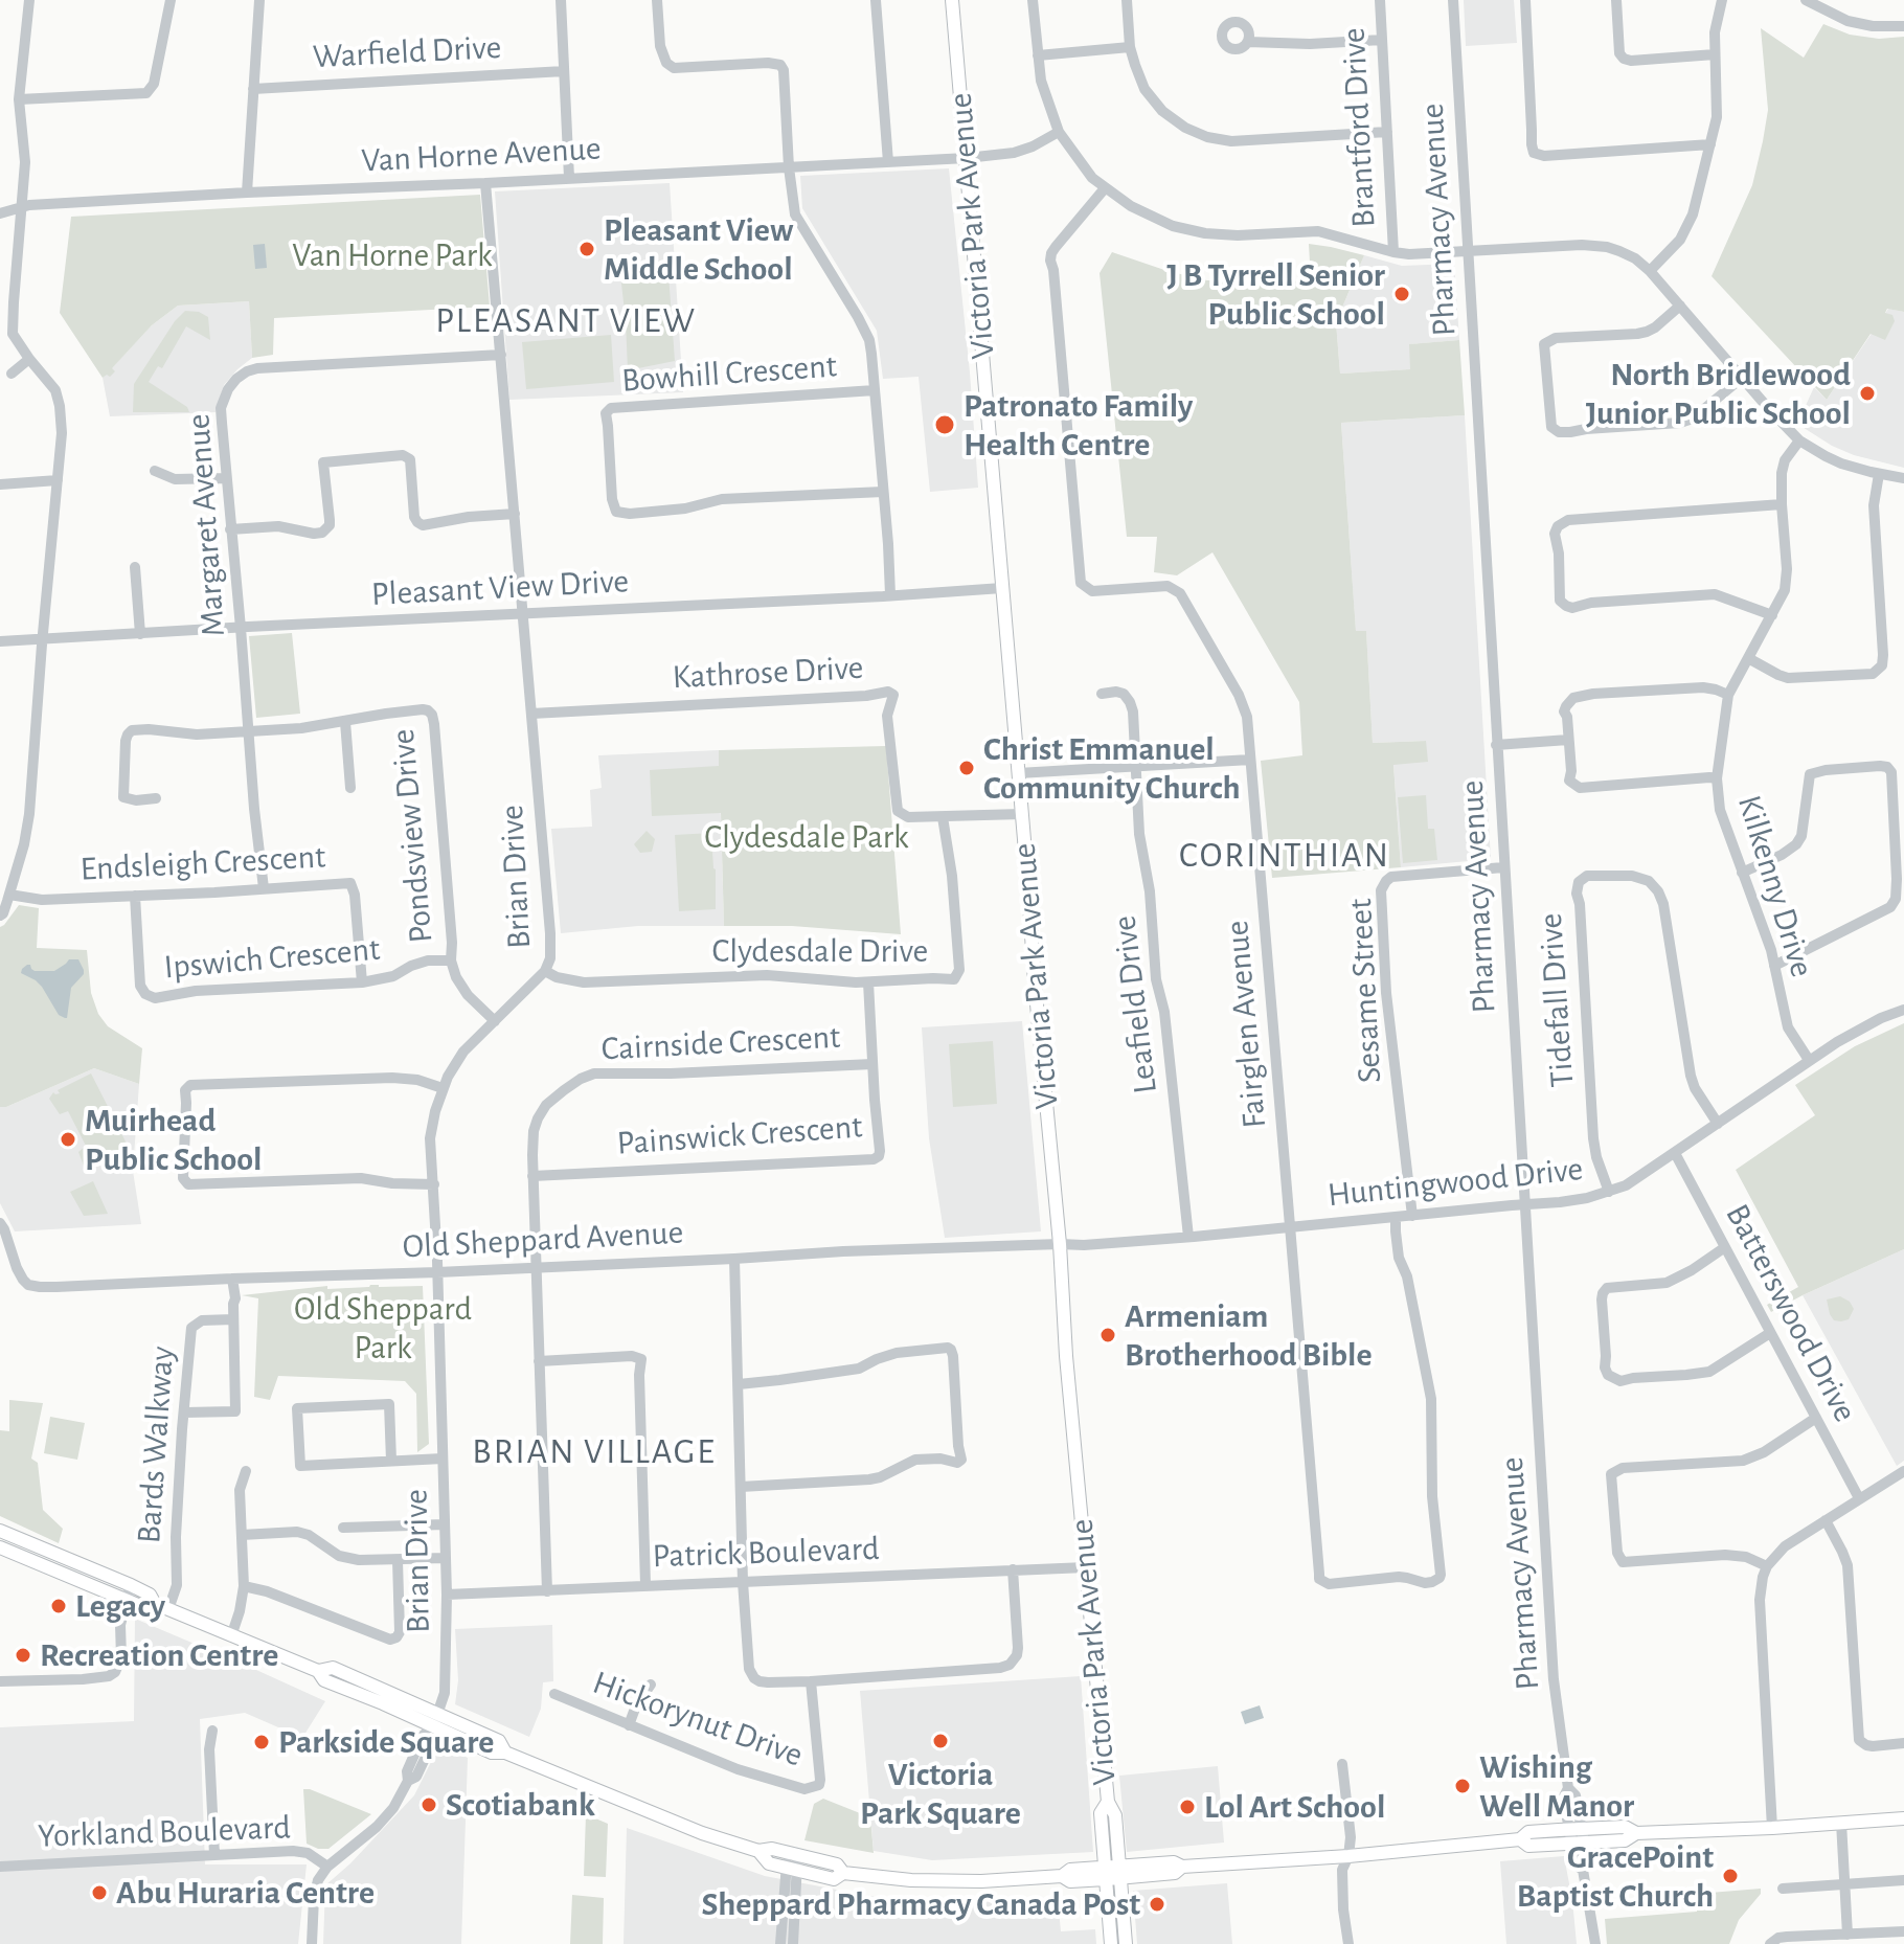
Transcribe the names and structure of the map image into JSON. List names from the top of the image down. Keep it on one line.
{"streets":{"main road":["Victoria Park Avenue"],"street":["Warfield Drive","Brantford Drive","Van Horne Avenue","Pharmacy Avenue","Bowhill Crescent","Margaret Avenue","Pleasant View Drive","Kathrose Drive","Pondsview Drive","Endsleigh Crescent","Brian Drive","Kilkenny Drive","Clydesdale Drive","Ipswich Crescent","Sesame Street","Tidefall Drive","Leafield Drive","Fairglen Avenue","Cairnside Crescent","Painswick Crescent","Huntingwood Drive","Old Sheppard Avenue","Batterswood Drive","Bards Walkway","Patrick Boulevard","Hickorynut Drive","Yorkland Boulevard"]},"crossings":[["Van Horne Avenue","Victoria Park Avenue"],["Van Horne Avenue","Brian Drive"],["Pharmacy Avenue","Sesame Street"],["Pharmacy Avenue","Huntingwood Drive"],["Victoria Park Avenue","Pleasant View Drive"],["Victoria Park Avenue","Huntingwood Drive"],["Victoria Park Avenue","Old Sheppard Avenue"],["Victoria Park Avenue","Patrick Boulevard"],["Margaret Avenue","Pleasant View Drive"],["Margaret Avenue","Pondsview Drive"],["Margaret Avenue","Endsleigh Crescent"],["Margaret Avenue","Brian Drive"],["Pleasant View Drive","Brian Drive"],["Kathrose Drive","Brian Drive"],["Kathrose Drive","Clydesdale Drive"],["Pondsview Drive","Brian Drive"],["Pondsview Drive","Ipswich Crescent"],["Endsleigh Crescent","Ipswich Crescent"],["Brian Drive","Clydesdale Drive"],["Brian Drive","Old Sheppard Avenue"],["Brian Drive","Patrick Boulevard"],["Brian Drive","Yorkland Boulevard"],["Kilkenny Drive","Huntingwood Drive"],["Clydesdale Drive","Painswick Crescent"],["Sesame Street","Huntingwood Drive"],["Tidefall Drive","Huntingwood Drive"],["Leafield Drive","Huntingwood Drive"],["Fairglen Avenue","Huntingwood Drive"],["Cairnside Crescent","Painswick Crescent"],["Cairnside Crescent","Old Sheppard Avenue"],["Cairnside Crescent","Patrick Boulevard"],["Huntingwood Drive","Old Sheppard Avenue"],["Huntingwood Drive","Batterswood Drive"]],"districts":["PLEASANT VIEW","CORINTHIAN","BRIAN VILLAGE"],"parks":["Van Horne Park","Clydesdale Park","Old Sheppard Park"],"places":["Pleasant View Middle School","J B Tyrrell Senior Public School","North Bridlewood Junior Public School","Patronato Family Health Centre","Christ Emmanuel Community Church","Muirhead Public School","Armeniam Brotherhood Bible","Legacy","Recreation Centre","Victoria Park Square","Parkside Square","Wishing Well Manor","Scotiabank","Lol Art School","GracePoint Baptist Church","Abu Huraria Centre","Sheppard Pharmacy Canada Post"]}
